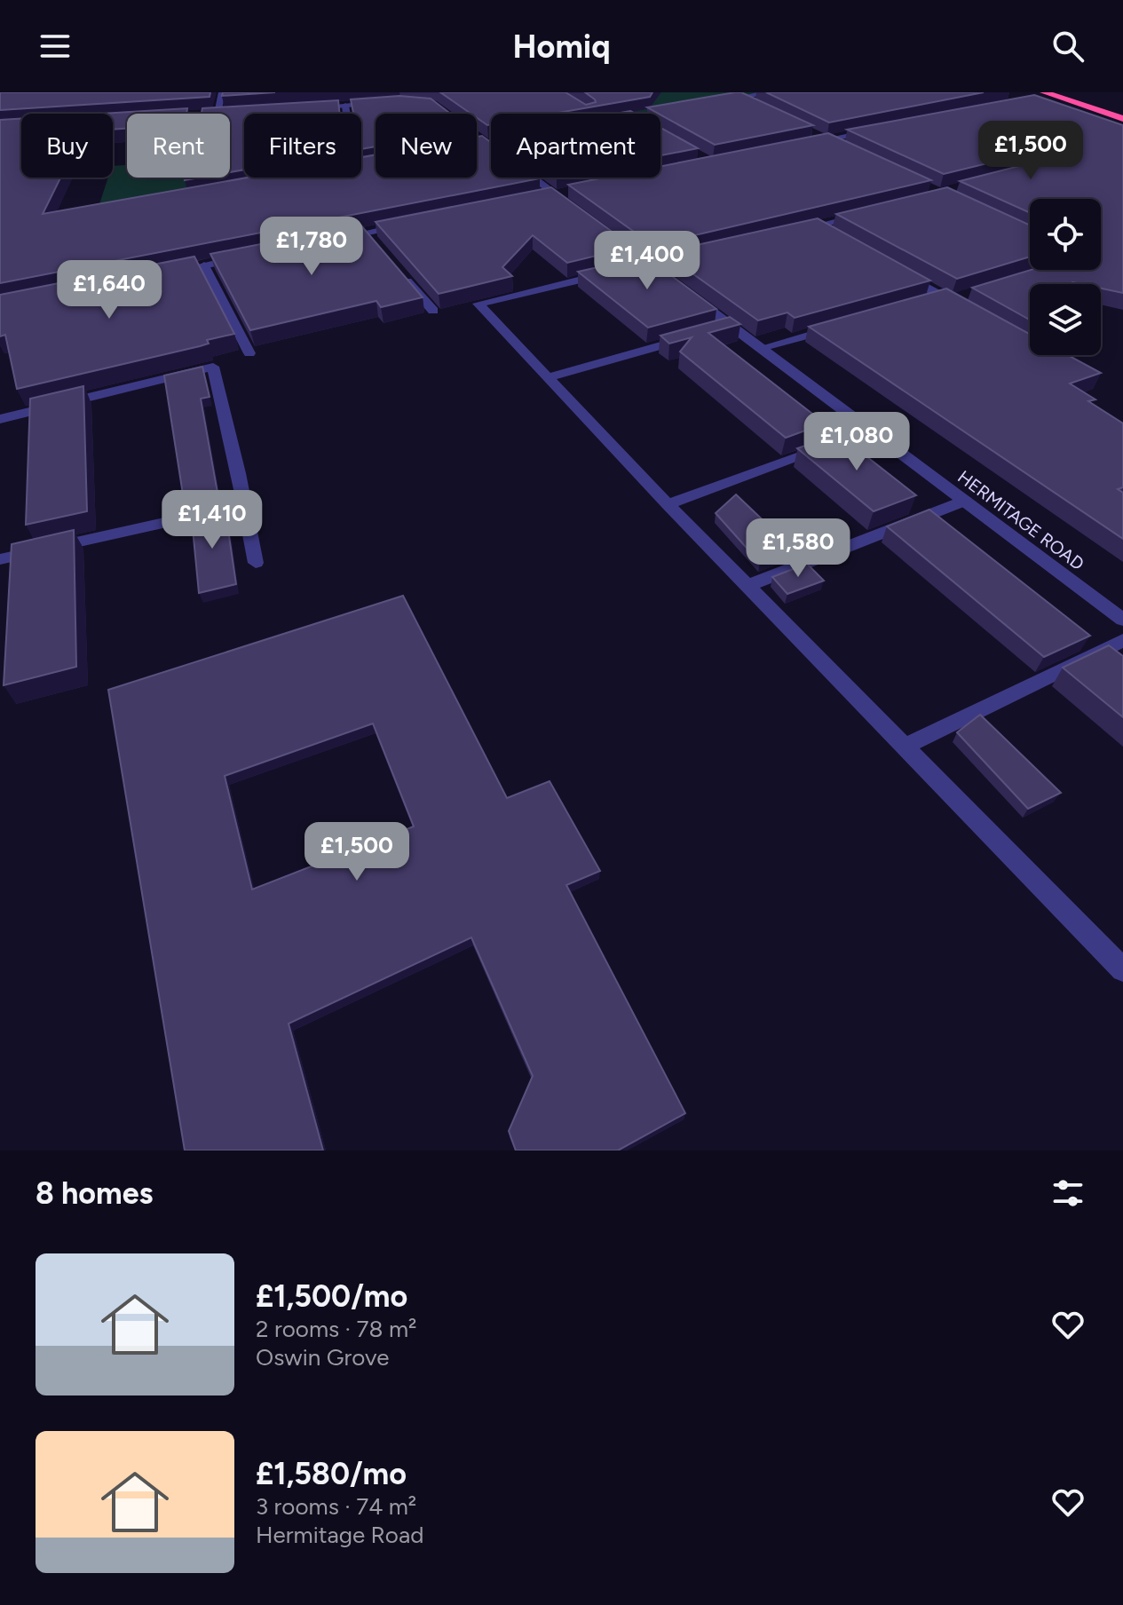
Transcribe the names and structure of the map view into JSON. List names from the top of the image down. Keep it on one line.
{"streets":{"street":["HERMITAGE ROAD"]},"page":{"header":"Homiq","chip":["Buy","Rent","Filters","New","Apartment"],"price":["£1,500","£1,780","£1,400","£1,640","£1,080","£1,410","£1,580","£1,500"],"heading":"8 homes","list":[{"name":"£1,500/mo","note":"2 rooms · 78 m² · Oswin Grove"},{"name":"£1,580/mo","note":"3 rooms · 74 m² · Hermitage Road"}]}}
